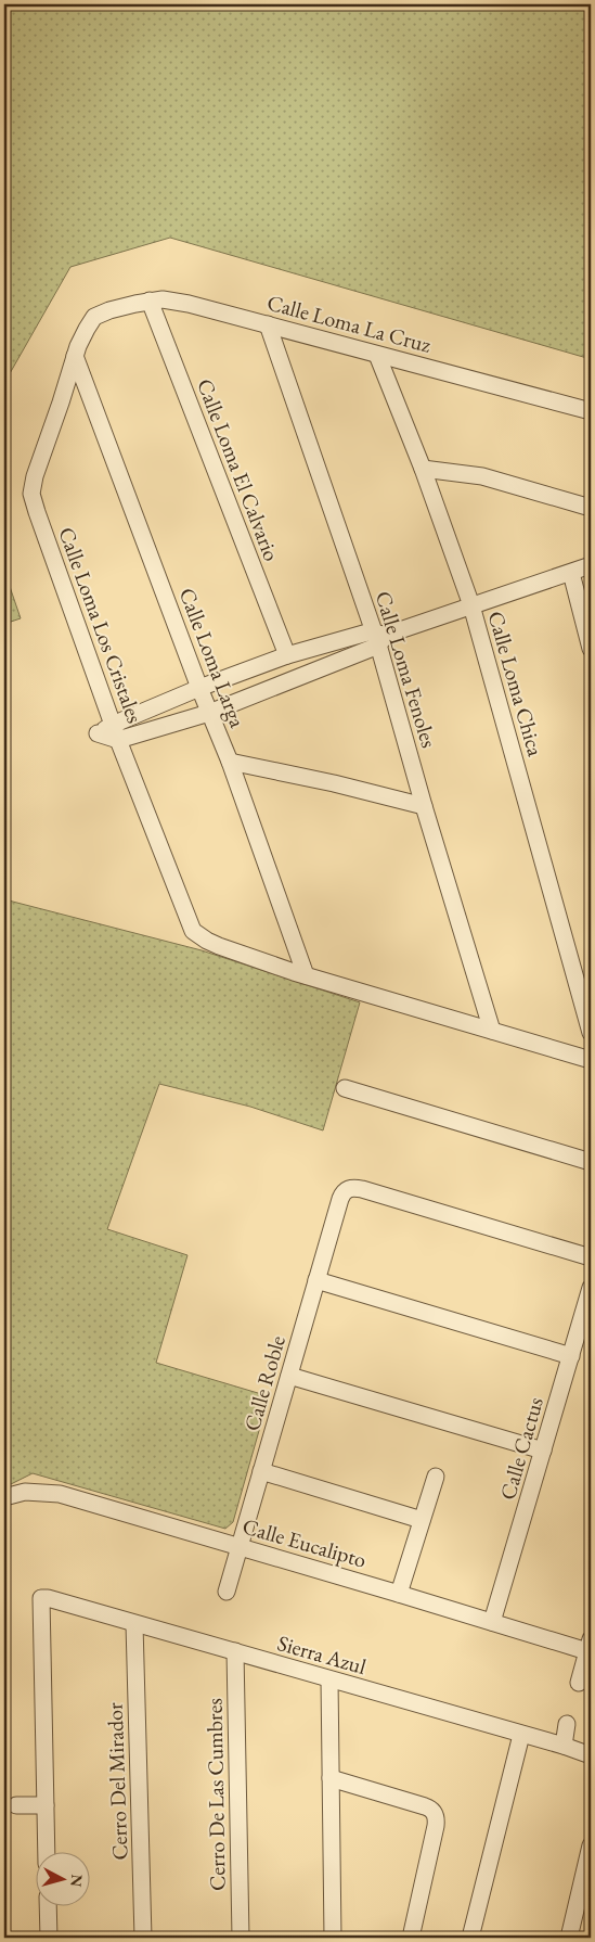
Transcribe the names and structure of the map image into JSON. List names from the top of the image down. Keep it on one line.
{"streets":{"street":["Calle Loma La Cruz","Calle Loma El Calvario","Calle Loma Los Cristales","Calle Loma Larga","Calle Loma Fenoles","Calle Loma Chica","Calle Roble","Calle Cactus","Calle Eucalipto","Sierra Azul","Cerro Del Mirador","Cerro De Las Cumbres"]},"crossings":[["Calle Loma La Cruz","Calle Loma El Calvario"],["Calle Loma La Cruz","Calle Loma Los Cristales"],["Calle Loma La Cruz","Calle Loma Fenoles"],["Calle Loma La Cruz","Calle Loma Chica"],["Calle Loma Los Cristales","Calle Loma Larga"],["Calle Roble","Calle Eucalipto"],["Calle Cactus","Calle Eucalipto"],["Sierra Azul","Cerro Del Mirador"],["Sierra Azul","Cerro De Las Cumbres"]],"north":"right"}
